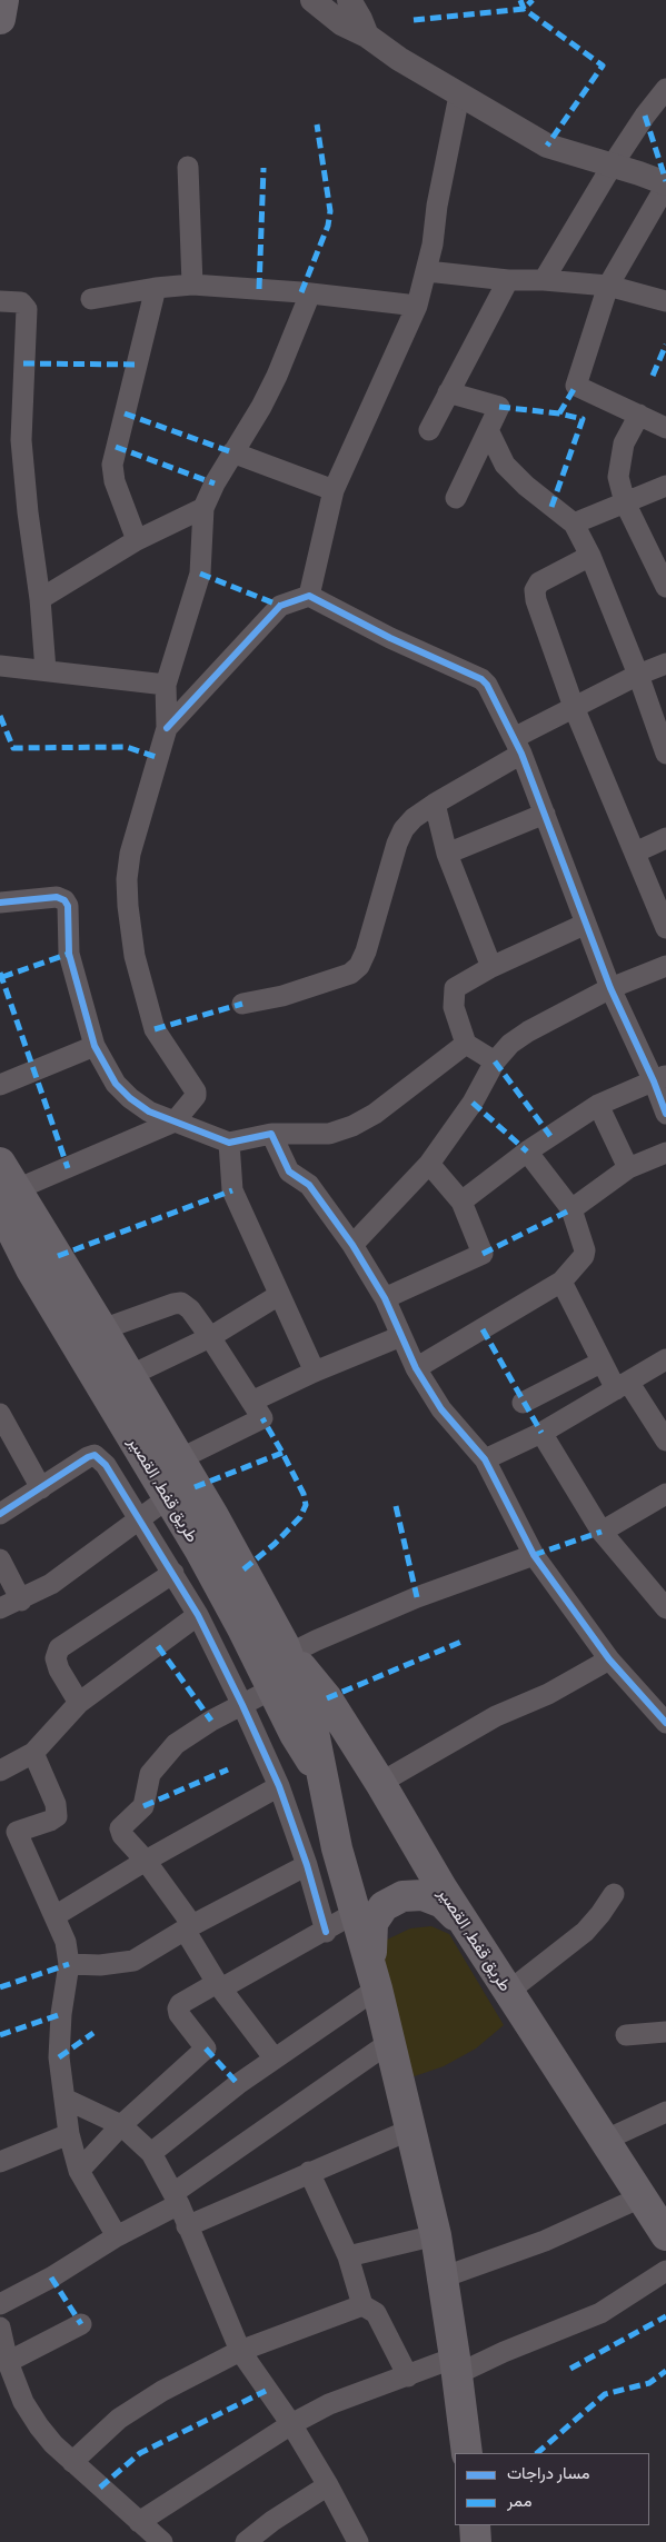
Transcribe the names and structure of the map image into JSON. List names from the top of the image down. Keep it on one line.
{"streets":{"main road":["طريق قفط, القصير"]},"legend":["مسار دراجات","ممر"]}
